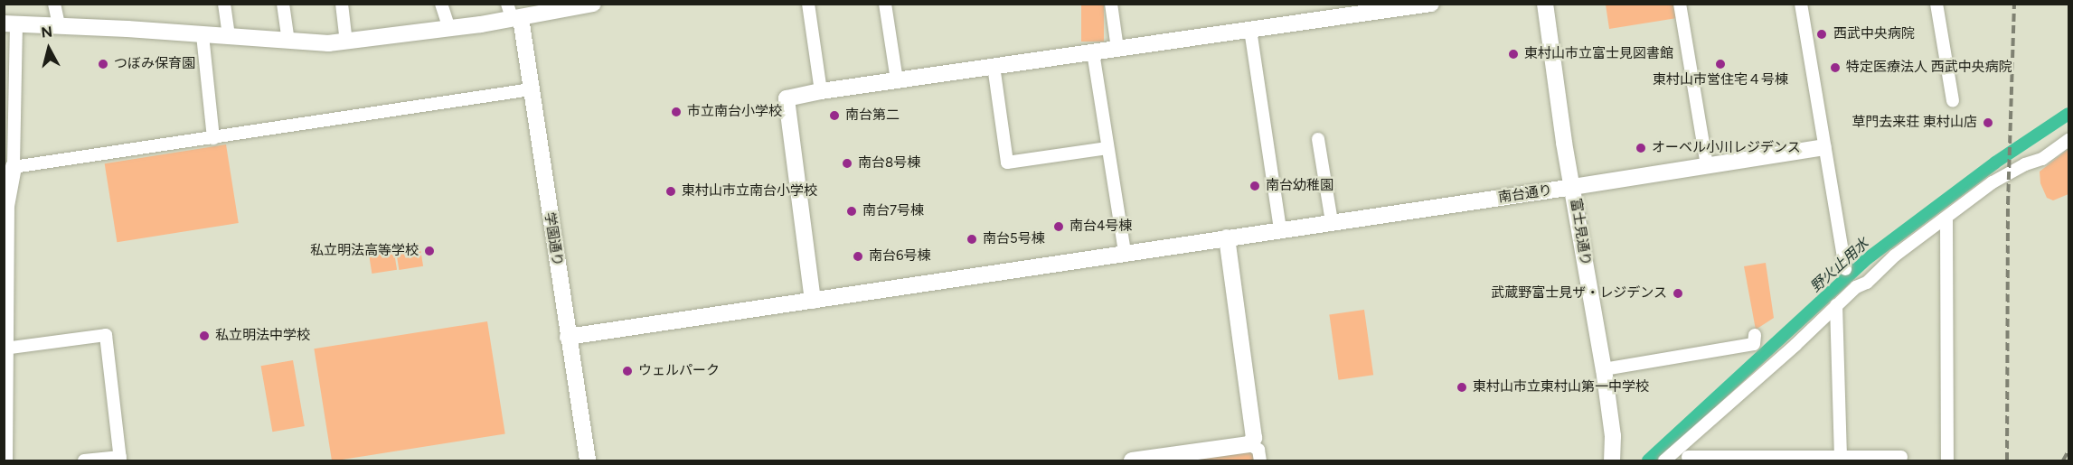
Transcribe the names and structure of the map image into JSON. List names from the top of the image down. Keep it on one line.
{"streets":{"street":["南台通り","富士見通り","学園通り"]},"crossings":[["南台通り","富士見通り"],["南台通り","学園通り"]],"water":["野火止用水"],"places":["西武中央病院","東村山市立富士見図書館","つぼみ保育園","東村山市営住宅４号棟","特定医療法人 西武中央病院","市立南台小学校","南台第二","草門去来荘 東村山店","オーベル小川レジデンス","南台8号棟","南台幼稚園","東村山市立南台小学校","南台7号棟","南台4号棟","南台5号棟","私立明法高等学校","南台6号棟","武蔵野富士見ザ・レジデンス","私立明法中学校","ウェルパーク","東村山市立東村山第一中学校"],"north":"top"}
